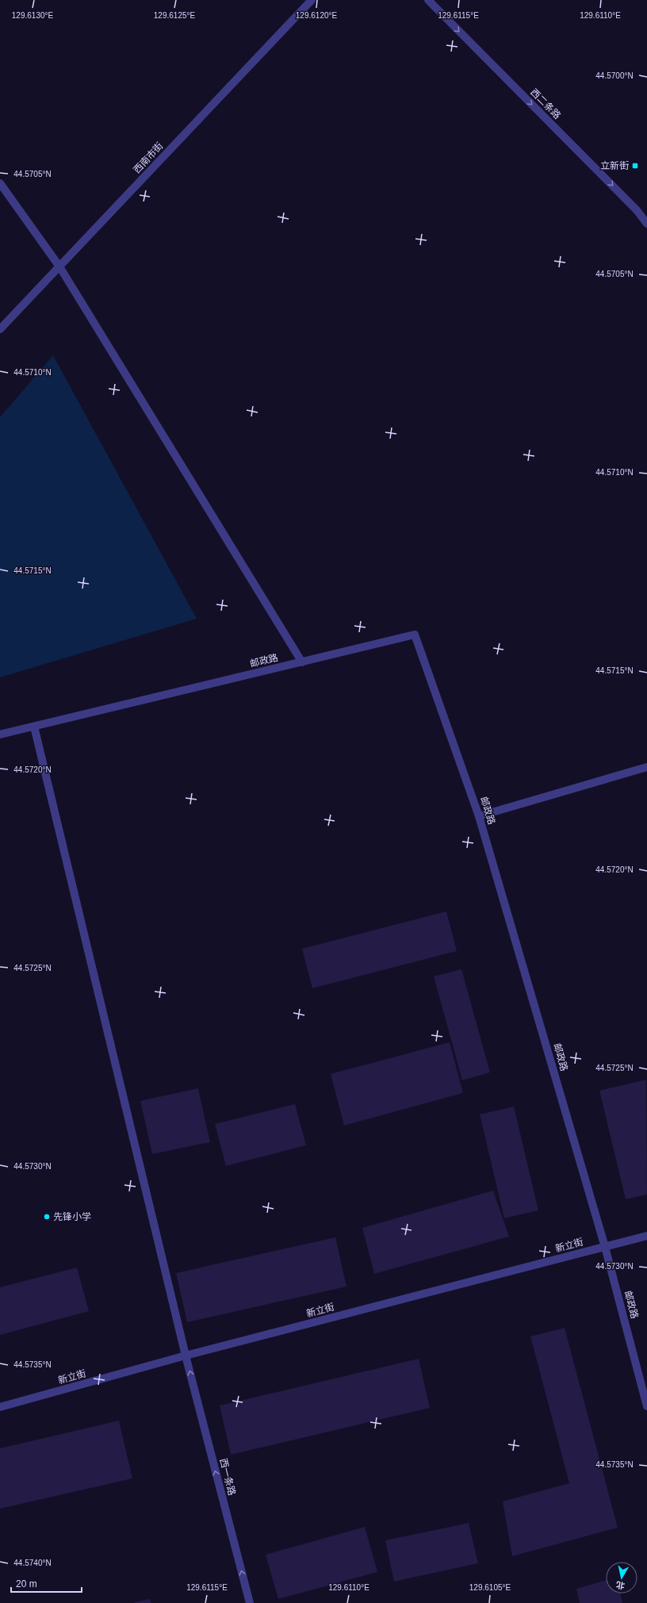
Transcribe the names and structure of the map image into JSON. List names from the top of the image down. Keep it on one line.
{"streets":{"street":["西二条路","西南市街","邮政路","新立街","西一条路"]},"crossings":[["邮政路","新立街"],["邮政路","西一条路"],["新立街","西一条路"]],"one_way":["西二条路"],"places":{"transit":["立新街"],"other":["先锋小学"]},"scale_bar":"20 m","north":"bottom","coordinates":["129.6125°E","129.6130°E","129.6120°E","129.6115°E","129.6110°E","44.5700°N","44.5705°N","44.5710°N","44.5715°N","44.5720°N","44.5725°N","44.5730°N","44.5735°N","44.5740°N","129.6105°E"]}
